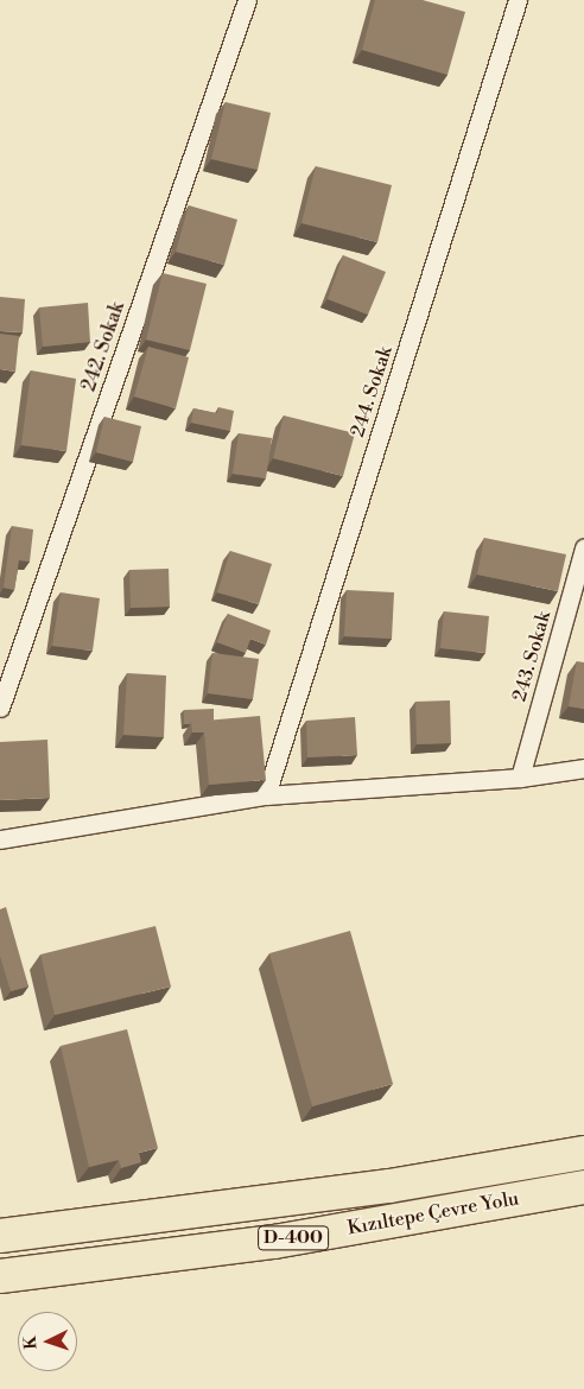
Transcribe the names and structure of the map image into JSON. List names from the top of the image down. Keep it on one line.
{"streets":{"highway":["Kızıltepe Çevre Yolu","D-400"],"street":["242. Sokak","244. Sokak","243. Sokak"]},"north":"left"}
